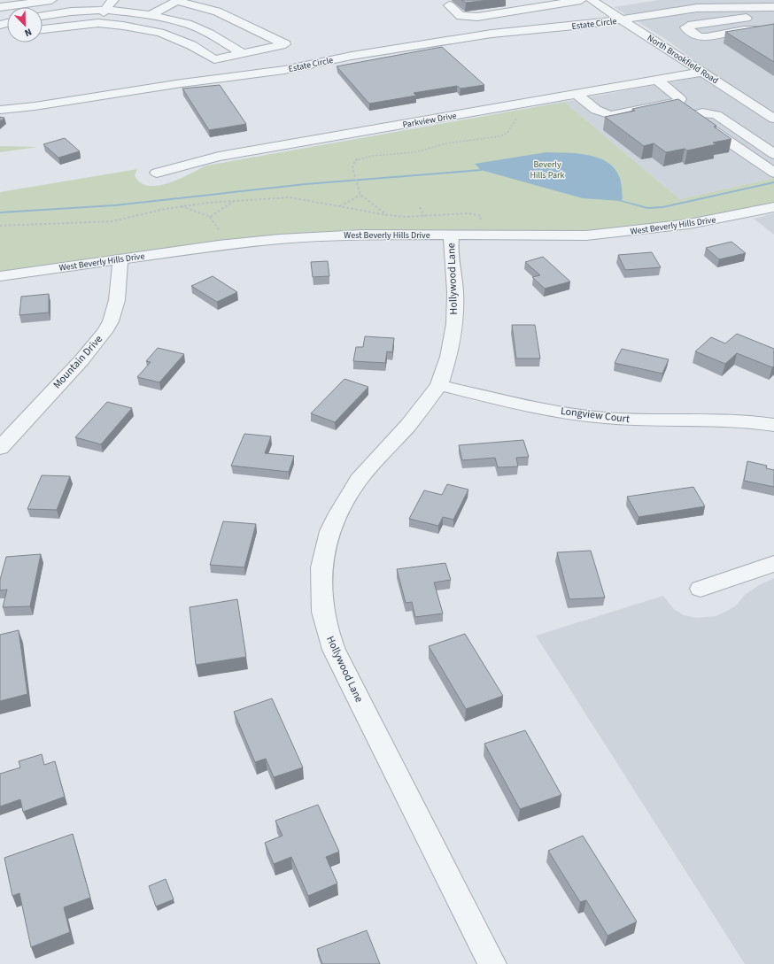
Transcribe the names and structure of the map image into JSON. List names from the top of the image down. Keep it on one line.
{"streets":{"street":["Estate Circle","North Brookfield Road","Parkview Drive","West Beverly Hills Drive","Hollywood Lane","Mountain Drive","Longview Court"]},"crossings":[["Estate Circle","North Brookfield Road"],["North Brookfield Road","Parkview Drive"],["West Beverly Hills Drive","Hollywood Lane"],["West Beverly Hills Drive","Mountain Drive"],["Hollywood Lane","Longview Court"]],"parks":["Beverly Hills Park"],"north":"bottom right"}
